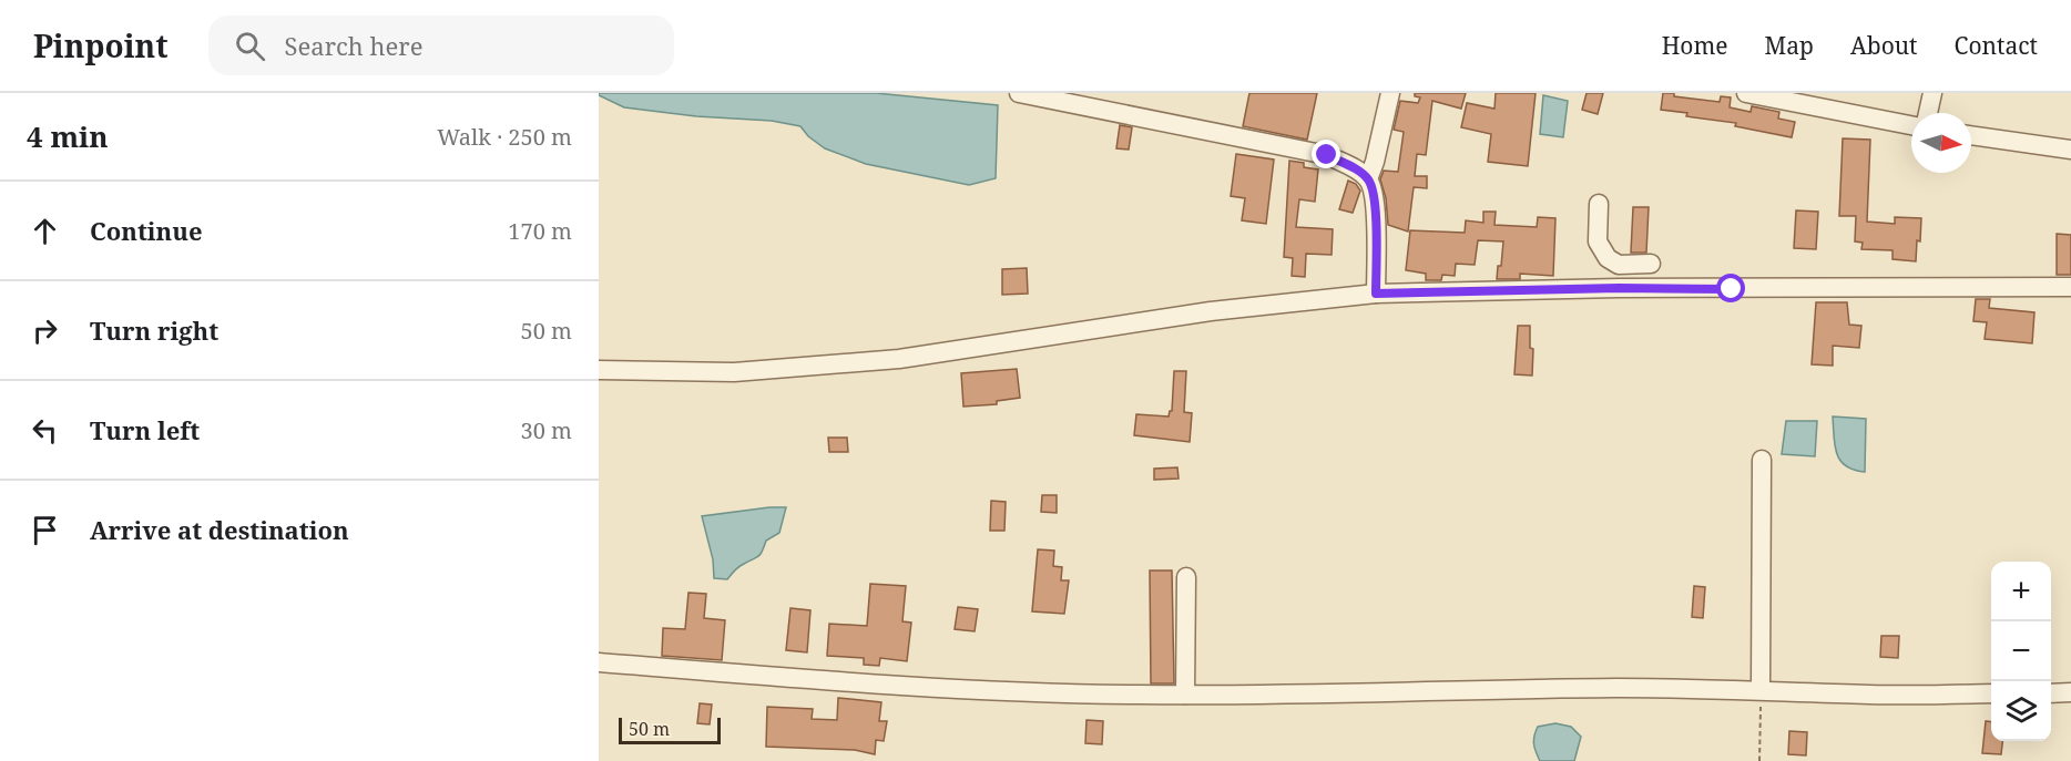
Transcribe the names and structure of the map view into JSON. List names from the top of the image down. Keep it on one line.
{"scale_bar":"50 m","north":"right","page":{"header":"Pinpoint","search":"Search here","nav":["Home","Map","About","Contact"],"heading":["4 min","Walk · 250 m"],"list":[["Continue","170 m"],["Turn right","50 m"],["Turn left","30 m"],"Arrive at destination"],"map_buttons":["+","−"],"scale":"50 m"}}
